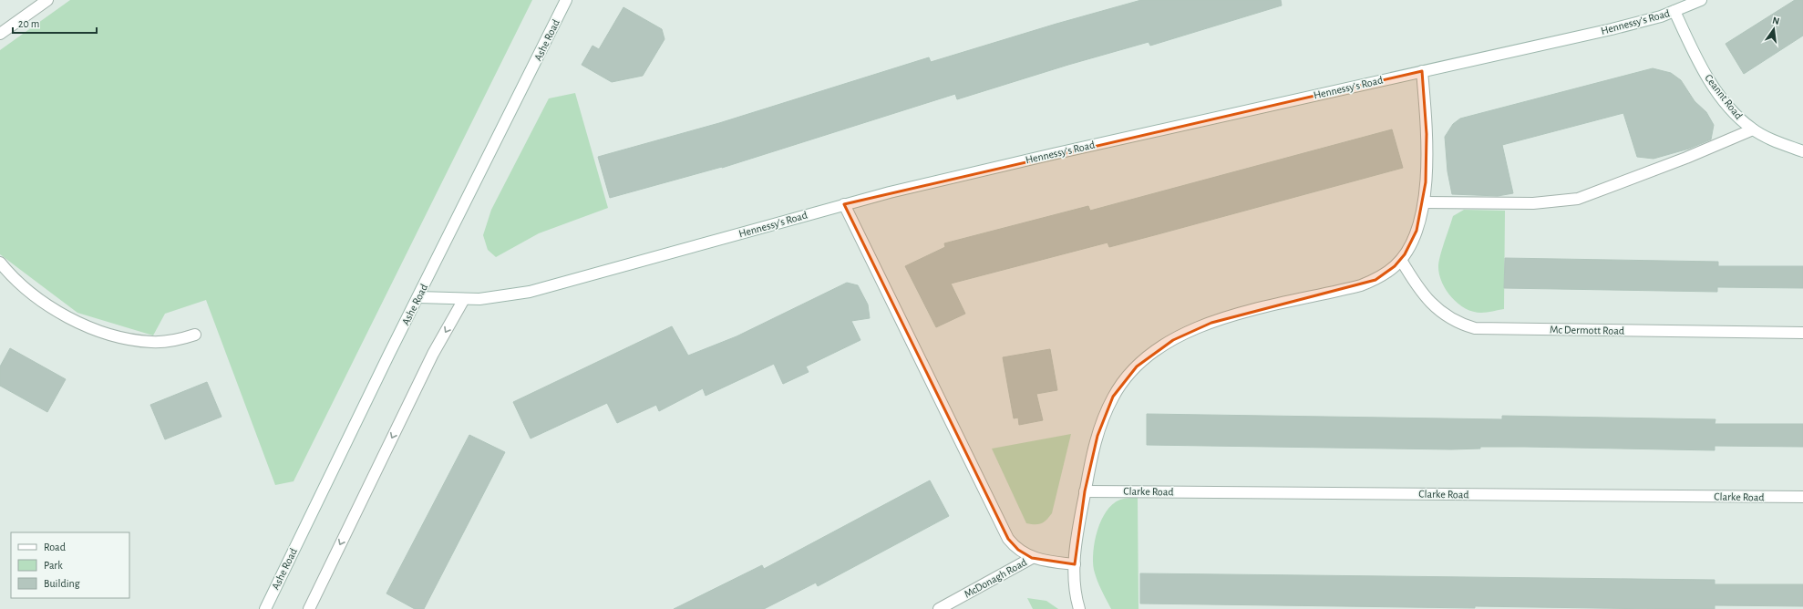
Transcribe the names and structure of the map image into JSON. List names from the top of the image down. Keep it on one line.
{"streets":{"street":["Hennessy's Road","Ashe Road","Ceannt Road","Mc Dermott Road","Clarke Road","McDonagh Road"]},"crossings":[["Hennessy's Road","Ashe Road"],["Hennessy's Road","Ceannt Road"]],"legend":["Road","Park","Building"],"scale_bar":"20 m","north":"top"}
